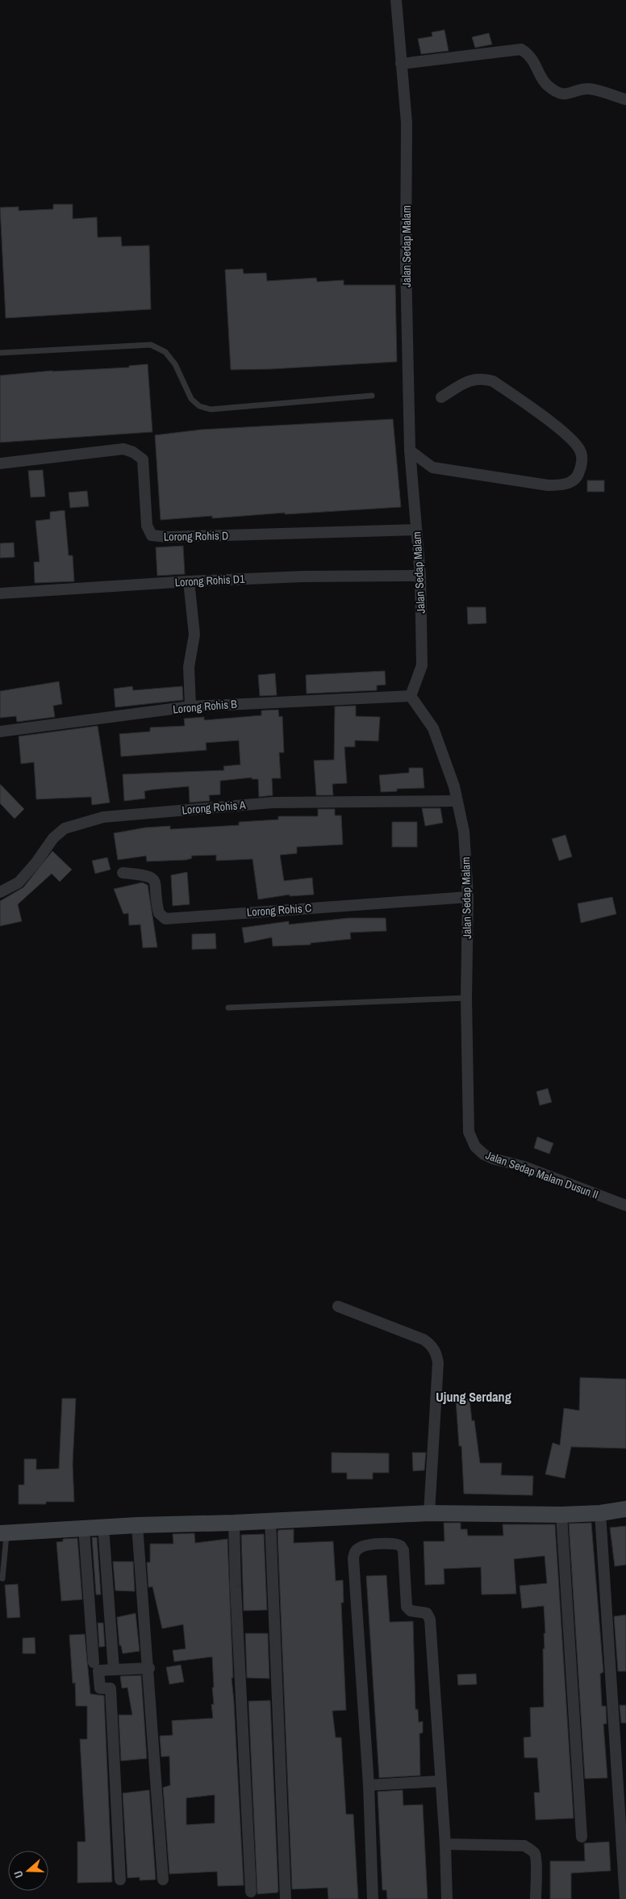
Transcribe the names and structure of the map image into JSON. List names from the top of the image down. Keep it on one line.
{"streets":{"street":["Jalan Sedap Malam","Lorong Rohis D","Lorong Rohis D1","Lorong Rohis B","Lorong Rohis A","Lorong Rohis C","Jalan Sedap Malam Dusun II"]},"crossings":[["Jalan Sedap Malam","Lorong Rohis D"],["Jalan Sedap Malam","Lorong Rohis D1"],["Jalan Sedap Malam","Lorong Rohis B"],["Jalan Sedap Malam","Lorong Rohis A"],["Jalan Sedap Malam","Lorong Rohis C"],["Jalan Sedap Malam","Jalan Sedap Malam Dusun II"]],"districts":["Ujung Serdang"],"north":"left"}
